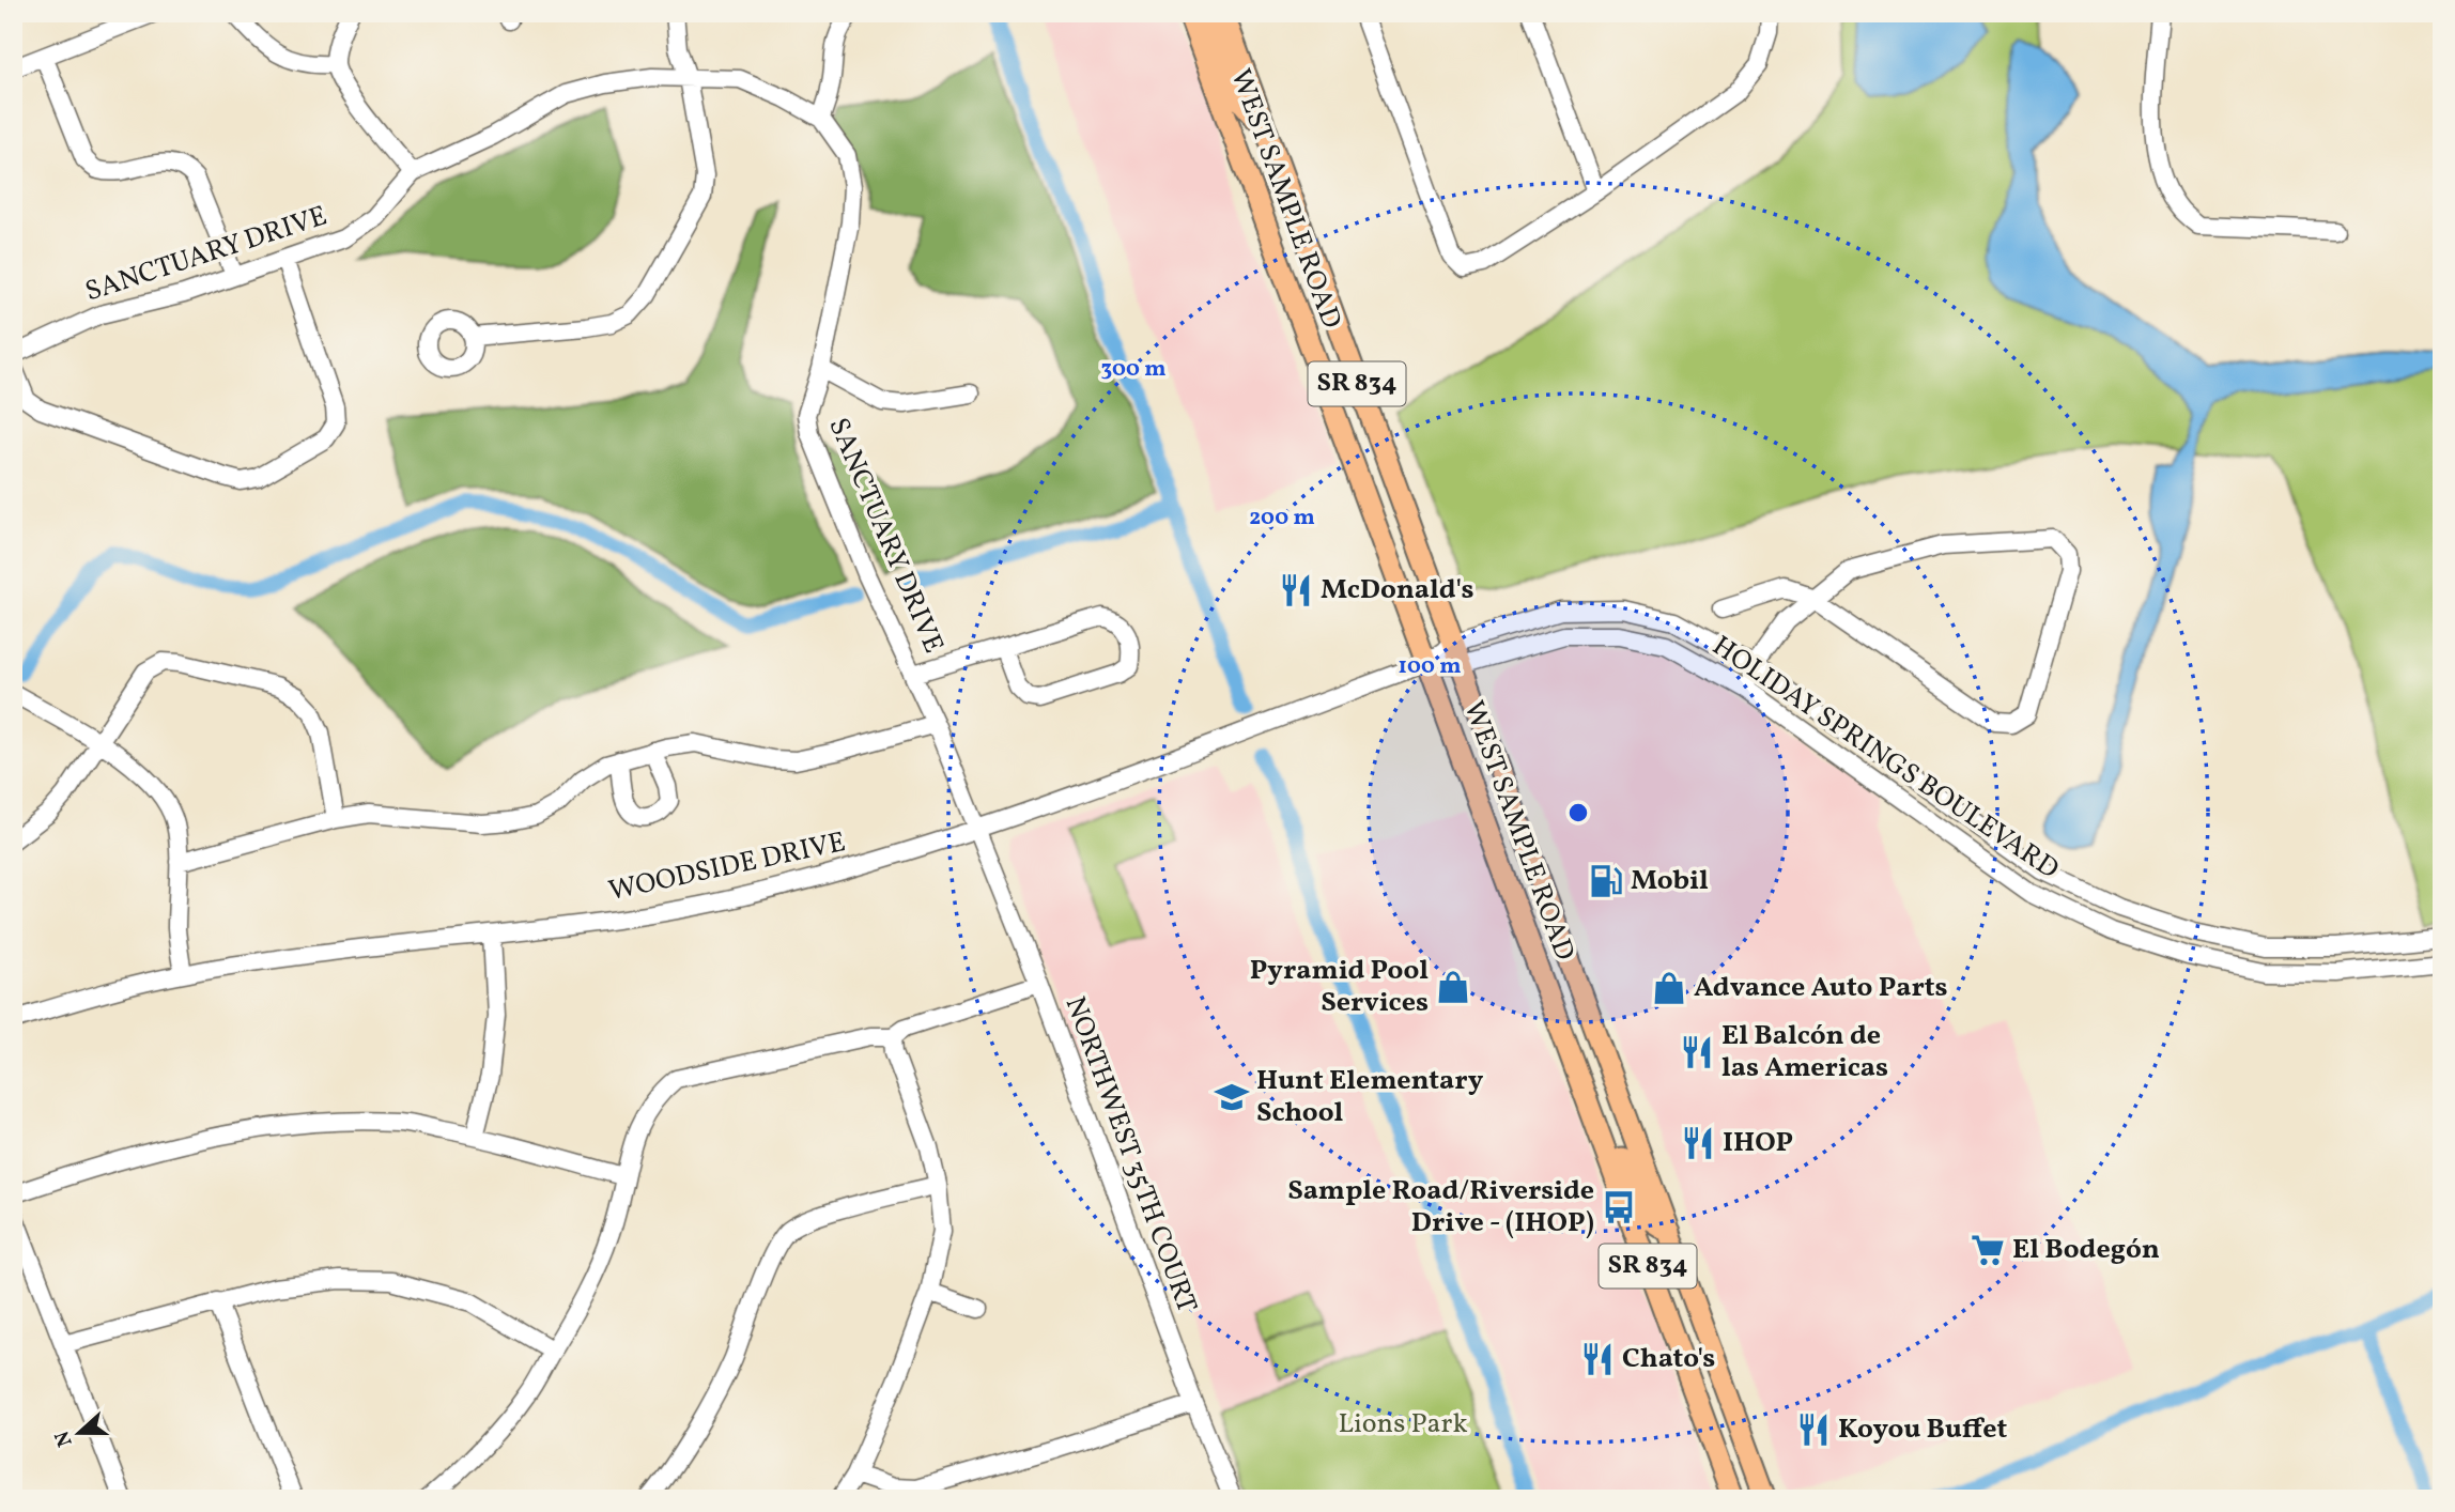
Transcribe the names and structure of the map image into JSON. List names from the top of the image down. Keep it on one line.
{"streets":{"main road":["WEST SAMPLE ROAD","SR 834"],"street":["SANCTUARY DRIVE","HOLIDAY SPRINGS BOULEVARD","WOODSIDE DRIVE","NORTHWEST 35TH COURT"]},"crossings":[["WEST SAMPLE ROAD","HOLIDAY SPRINGS BOULEVARD"],["WEST SAMPLE ROAD","WOODSIDE DRIVE"],["SANCTUARY DRIVE","WOODSIDE DRIVE"],["SANCTUARY DRIVE","NORTHWEST 35TH COURT"],["HOLIDAY SPRINGS BOULEVARD","WOODSIDE DRIVE"],["WOODSIDE DRIVE","NORTHWEST 35TH COURT"]],"parks":["Lions Park"],"places":{"restaurant":["McDonald's","El Balcón de las Americas","IHOP","Chato's","Koyou Buffet"],"fuel station":["Mobil"],"shop":["Pyramid Pool Services","Advance Auto Parts"],"school or university":["Hunt Elementary School"],"bus stop":["Sample Road/Riverside Drive - (IHOP)"],"supermarket":["El Bodegón"]},"north":"left","rings":["300 m","200 m","100 m"]}
